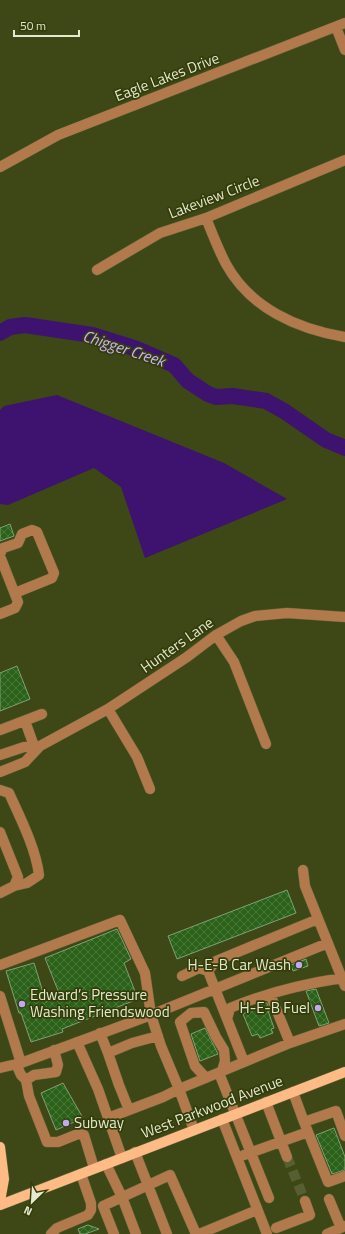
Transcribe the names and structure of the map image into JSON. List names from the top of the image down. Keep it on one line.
{"streets":{"main road":["West Parkwood Avenue"],"street":["Eagle Lakes Drive","Lakeview Circle","Hunters Lane"]},"water":["Chigger Creek"],"places":["H-E-B Car Wash","Edward’s Pressure Washing Friendswood","H-E-B Fuel","Subway"],"scale_bar":"50 m","north":"bottom left"}
